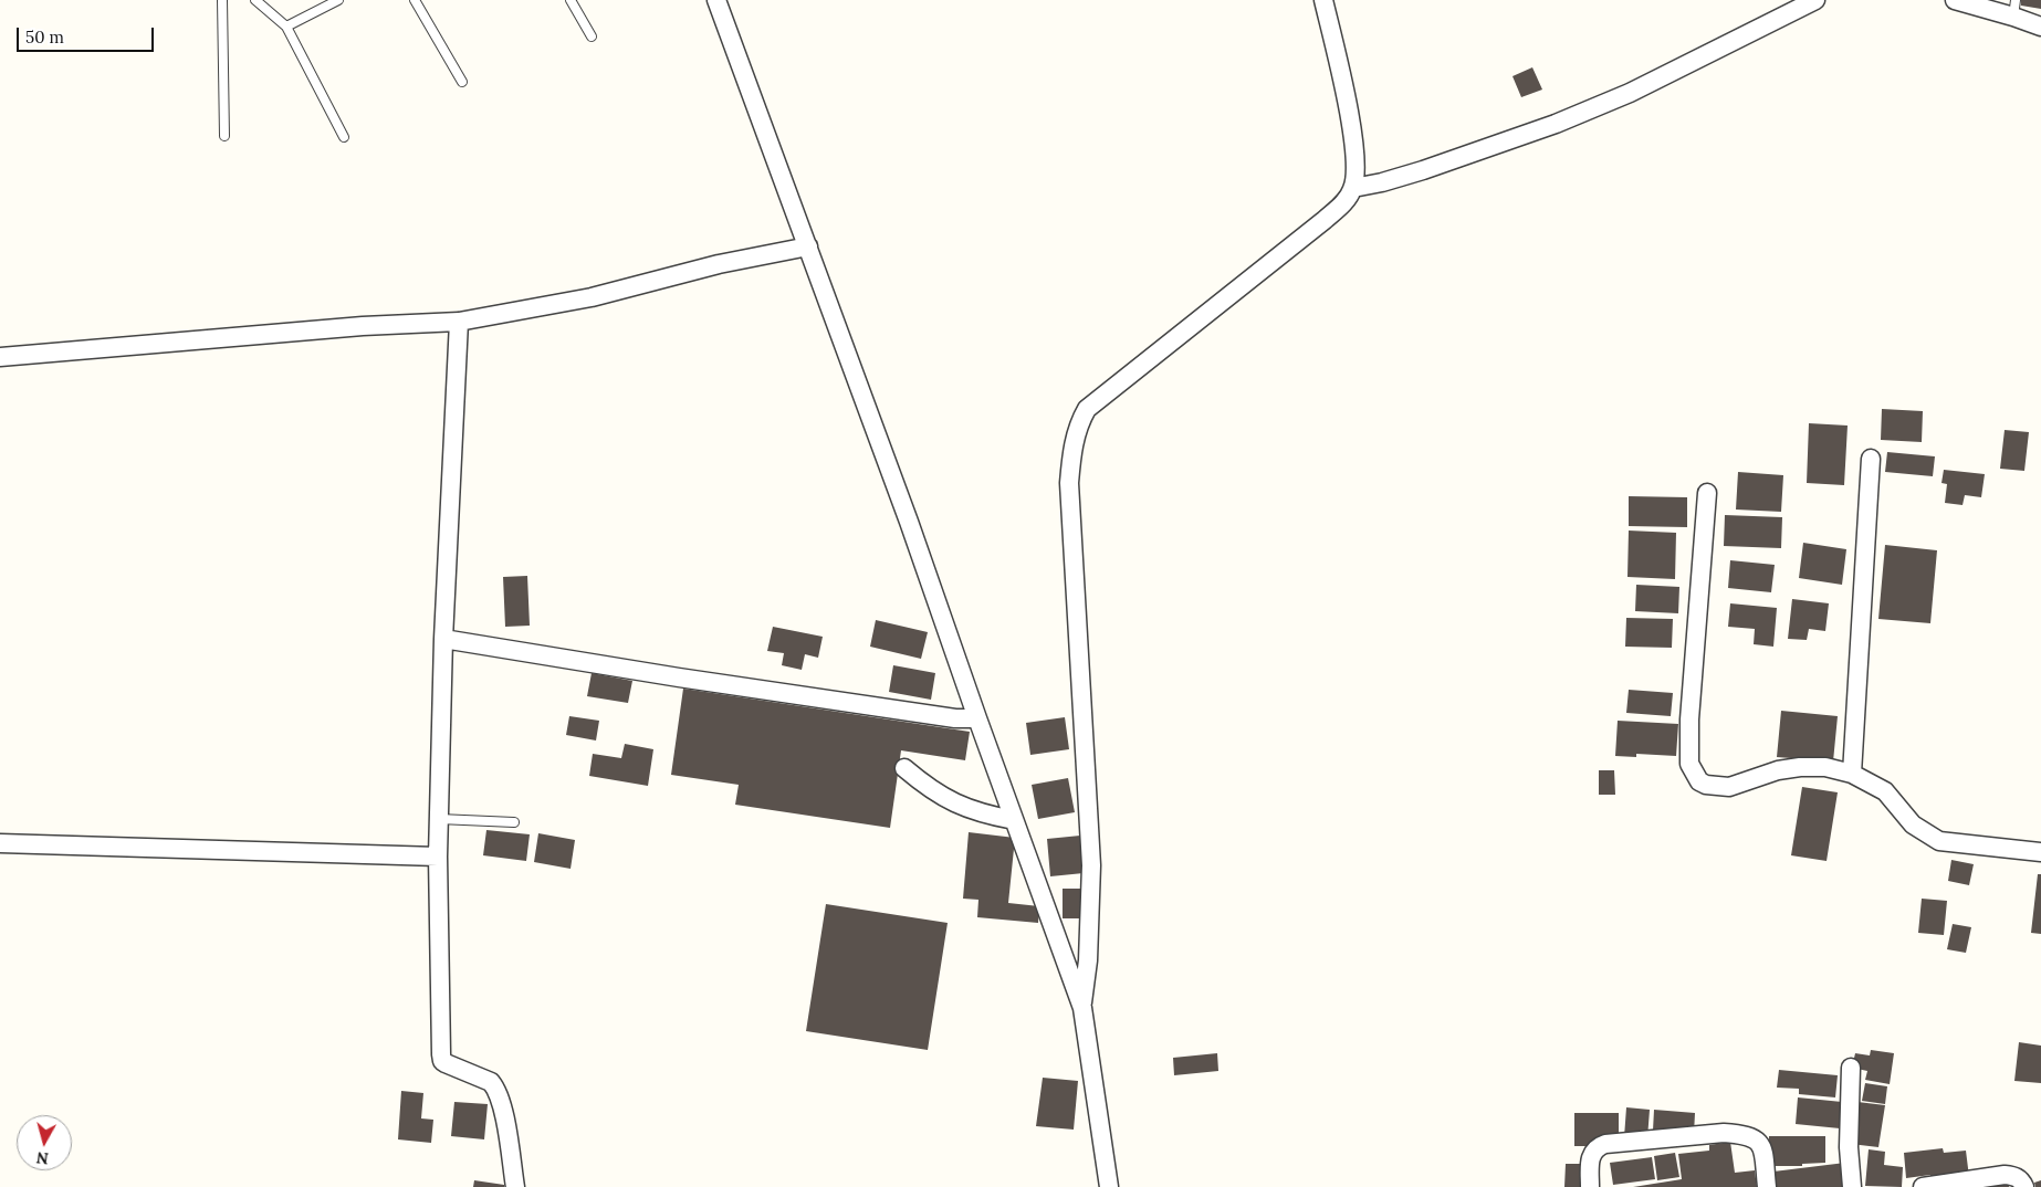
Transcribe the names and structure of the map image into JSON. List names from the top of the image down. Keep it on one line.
{"scale_bar":"50 m","north":"bottom"}
